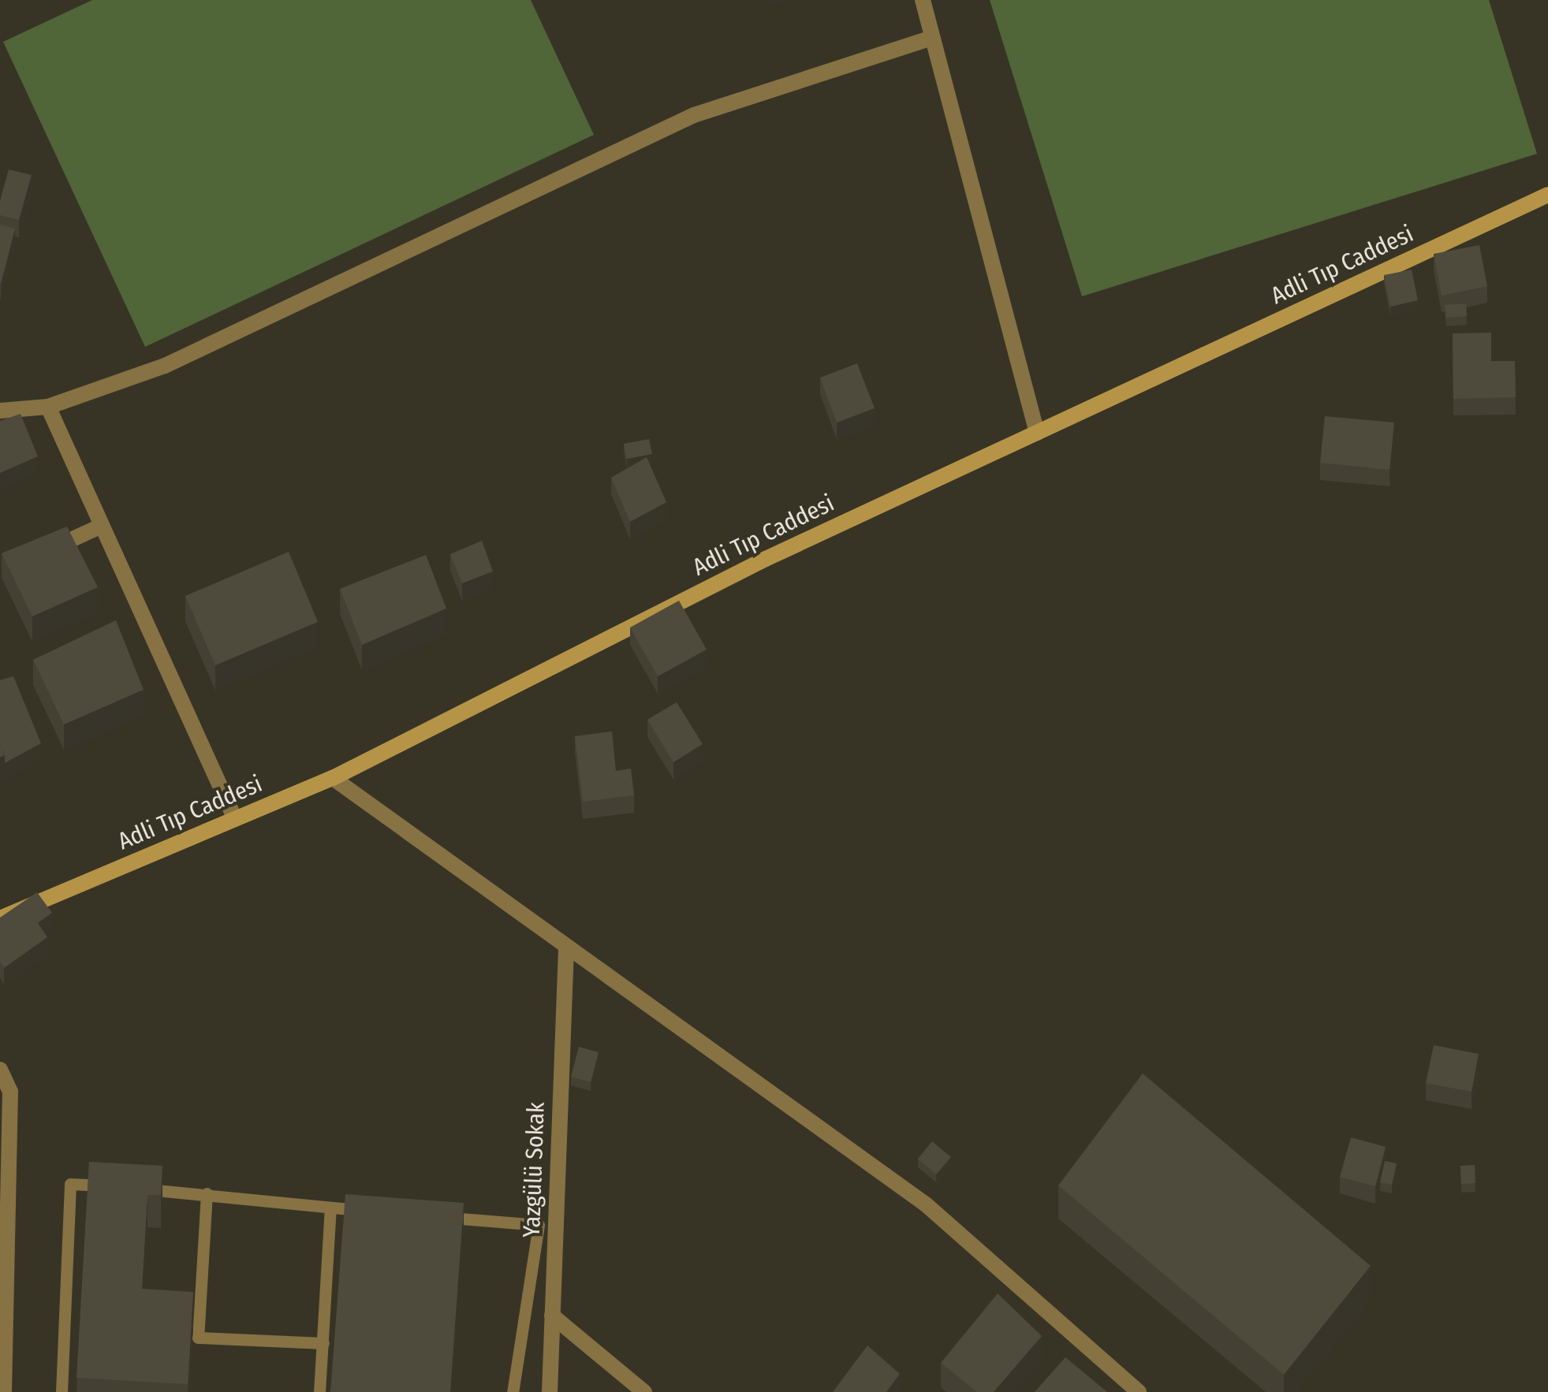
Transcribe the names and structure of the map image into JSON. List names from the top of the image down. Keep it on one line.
{"streets":{"street":["Adli Tıp Caddesi","Yazgülü Sokak"]}}
